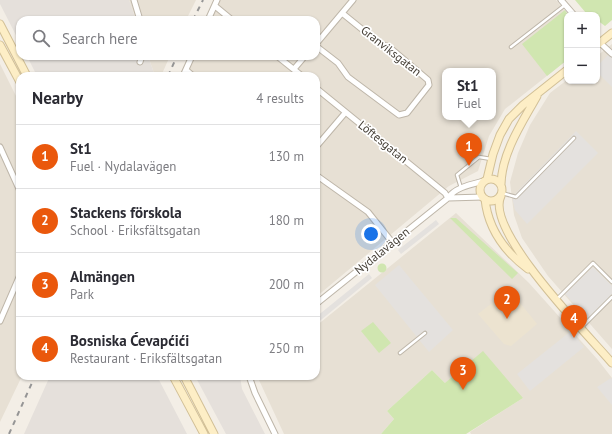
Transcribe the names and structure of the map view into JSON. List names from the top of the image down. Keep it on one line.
{"streets":{"street":["Granviksgatan","Löftesgatan","Nydalavägen"]},"crossings":[["Löftesgatan","Nydalavägen"]],"page":{"map_buttons":["+","−"],"search":"Search here","popup":["St1","Fuel"],"heading":["Nearby","4 results"],"list":[{"mark":"1","name":"St1","note":"Fuel · Nydalavägen","value":"130 m"},{"mark":"2","name":"Stackens förskola","note":"School · Eriksfältsgatan","value":"180 m"},{"mark":"3","name":"Almängen","note":"Park","value":"200 m"},{"mark":"4","name":"Bosniska Ćevapćići","note":"Restaurant · Eriksfältsgatan","value":"250 m"}],"pins":["1","2","4","3"]}}
